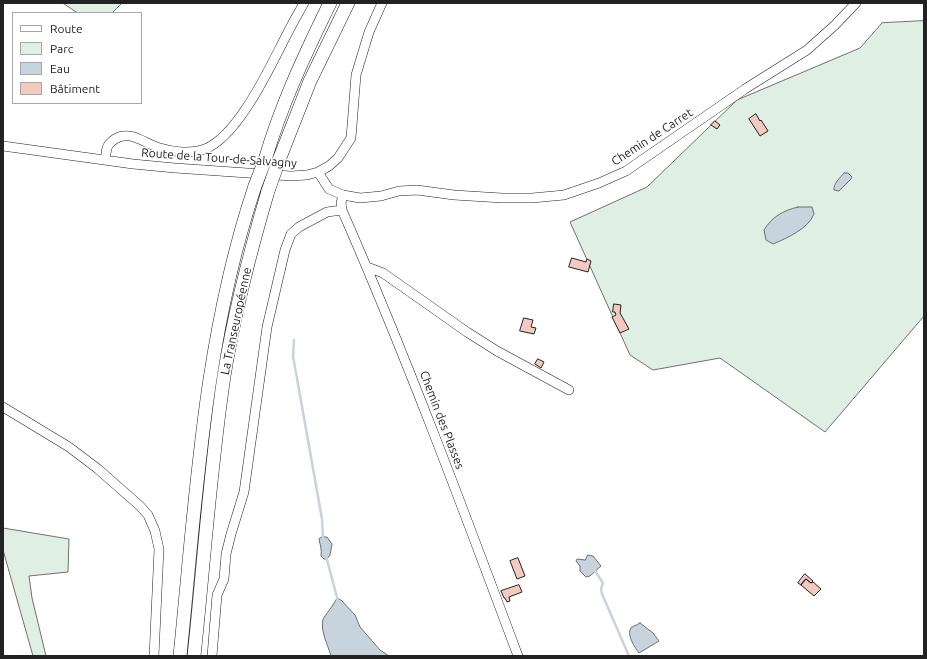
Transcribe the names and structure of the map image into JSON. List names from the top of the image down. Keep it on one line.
{"streets":{"highway":["La Transeuropéenne"],"street":["Chemin de Carret","Route de la Tour-de-Salvagny","Chemin des Plasses"]},"crossings":[["Chemin de Carret","Route de la Tour-de-Salvagny"],["Chemin de Carret","Chemin des Plasses"]],"legend":["Route","Parc","Eau","Bâtiment"]}
